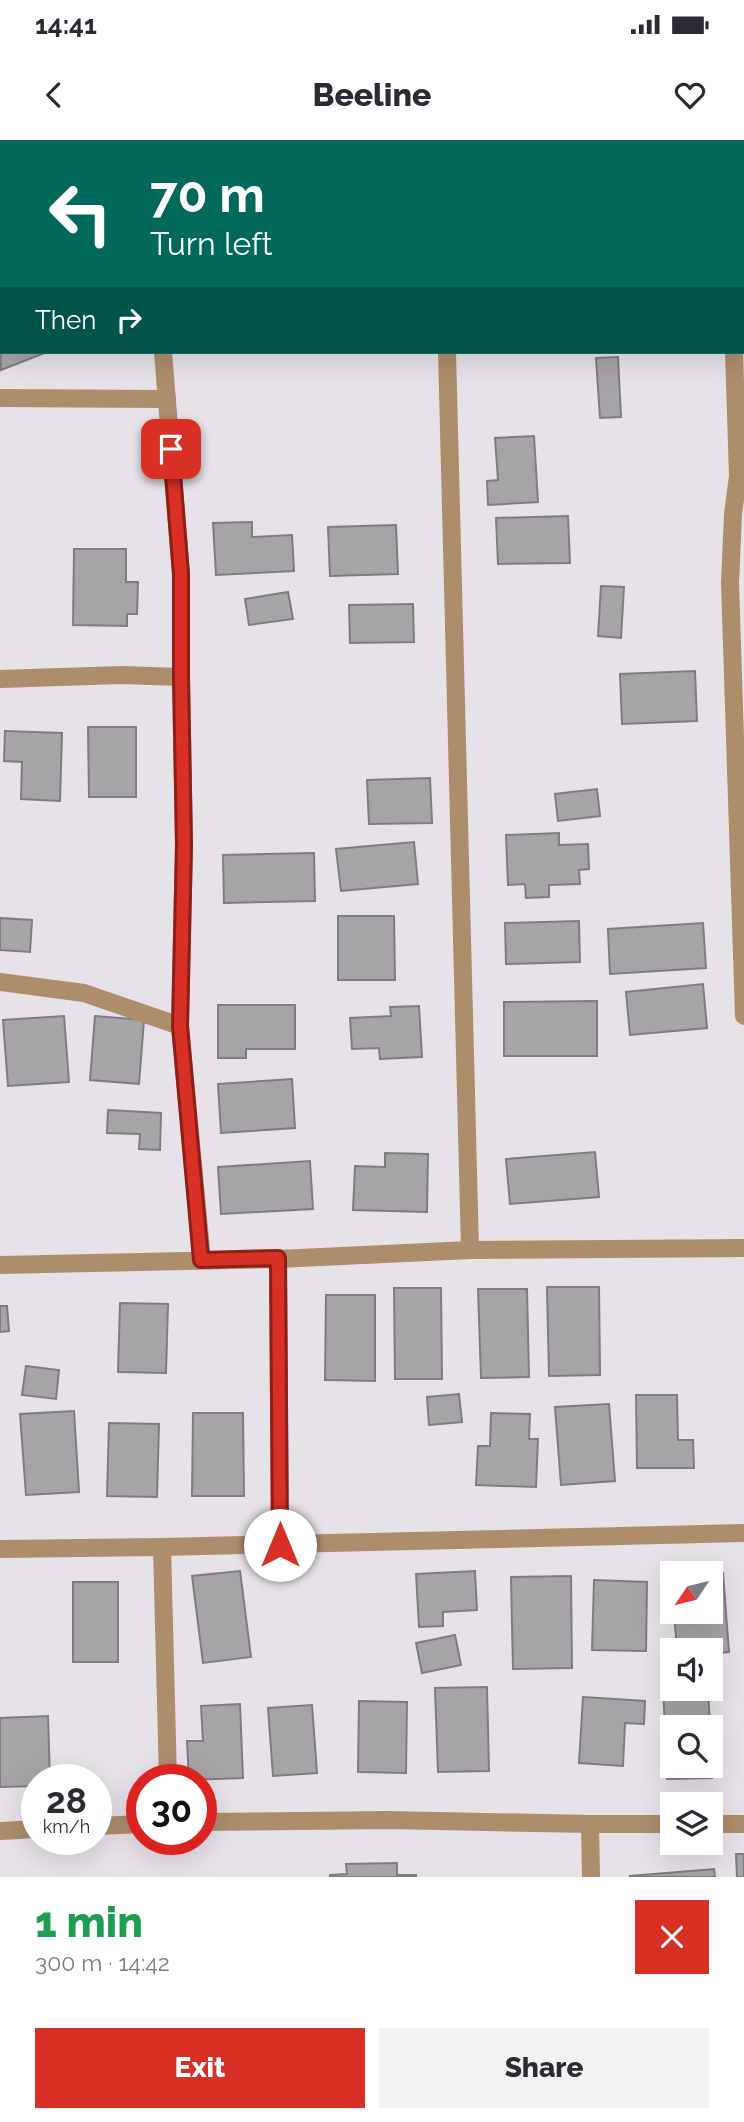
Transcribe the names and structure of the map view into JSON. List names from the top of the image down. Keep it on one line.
{"north":"bottom left","page":{"status":"14:41","header":"Beeline","turn":["70 m","Turn left"],"then":"Then","speed":"28 km/h","limit":"30","heading":["1 min","300 m · 14:42"],"buttons":["Exit","Share"]}}
